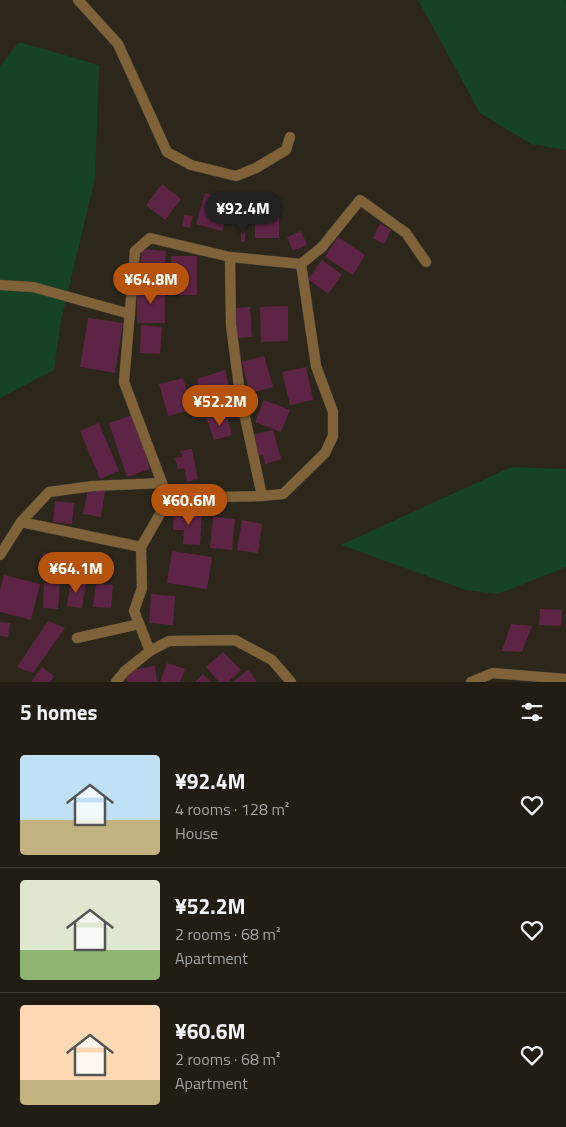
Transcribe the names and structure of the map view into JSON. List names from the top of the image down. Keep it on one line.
{"page":{"price":["¥92.4M","¥64.8M","¥52.2M","¥60.6M","¥64.1M"],"heading":"5 homes","list":[{"name":"¥92.4M","note":"4 rooms · 128 m² · House"},{"name":"¥52.2M","note":"2 rooms · 68 m² · Apartment"},{"name":"¥60.6M","note":"2 rooms · 68 m² · Apartment"}]}}
